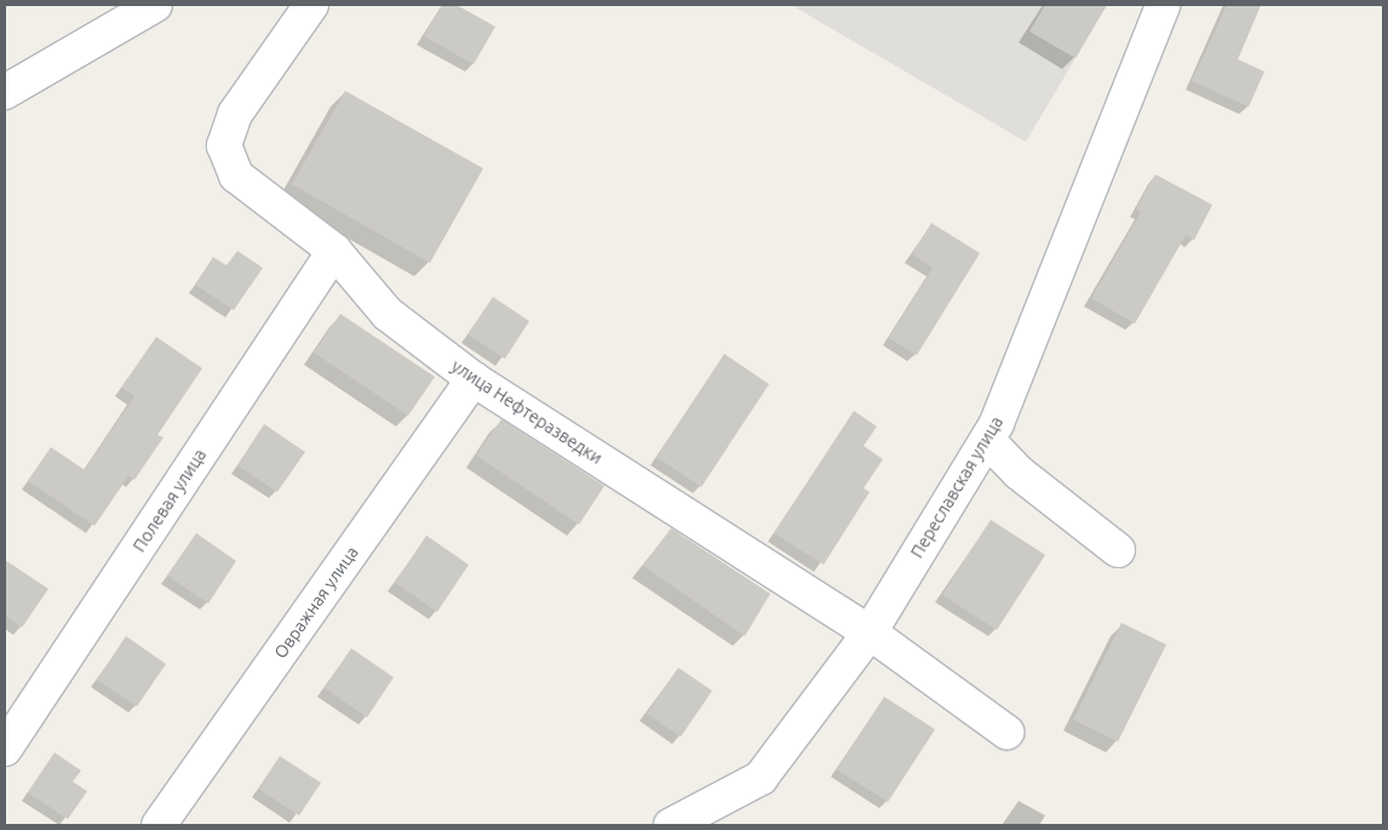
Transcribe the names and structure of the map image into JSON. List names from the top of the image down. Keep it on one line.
{"streets":{"street":["улица Нефтеразведки","Переславская улица","Полевая улица","Овражная улица"]},"crossings":[["улица Нефтеразведки","Переславская улица"],["улица Нефтеразведки","Полевая улица"],["улица Нефтеразведки","Овражная улица"]]}
